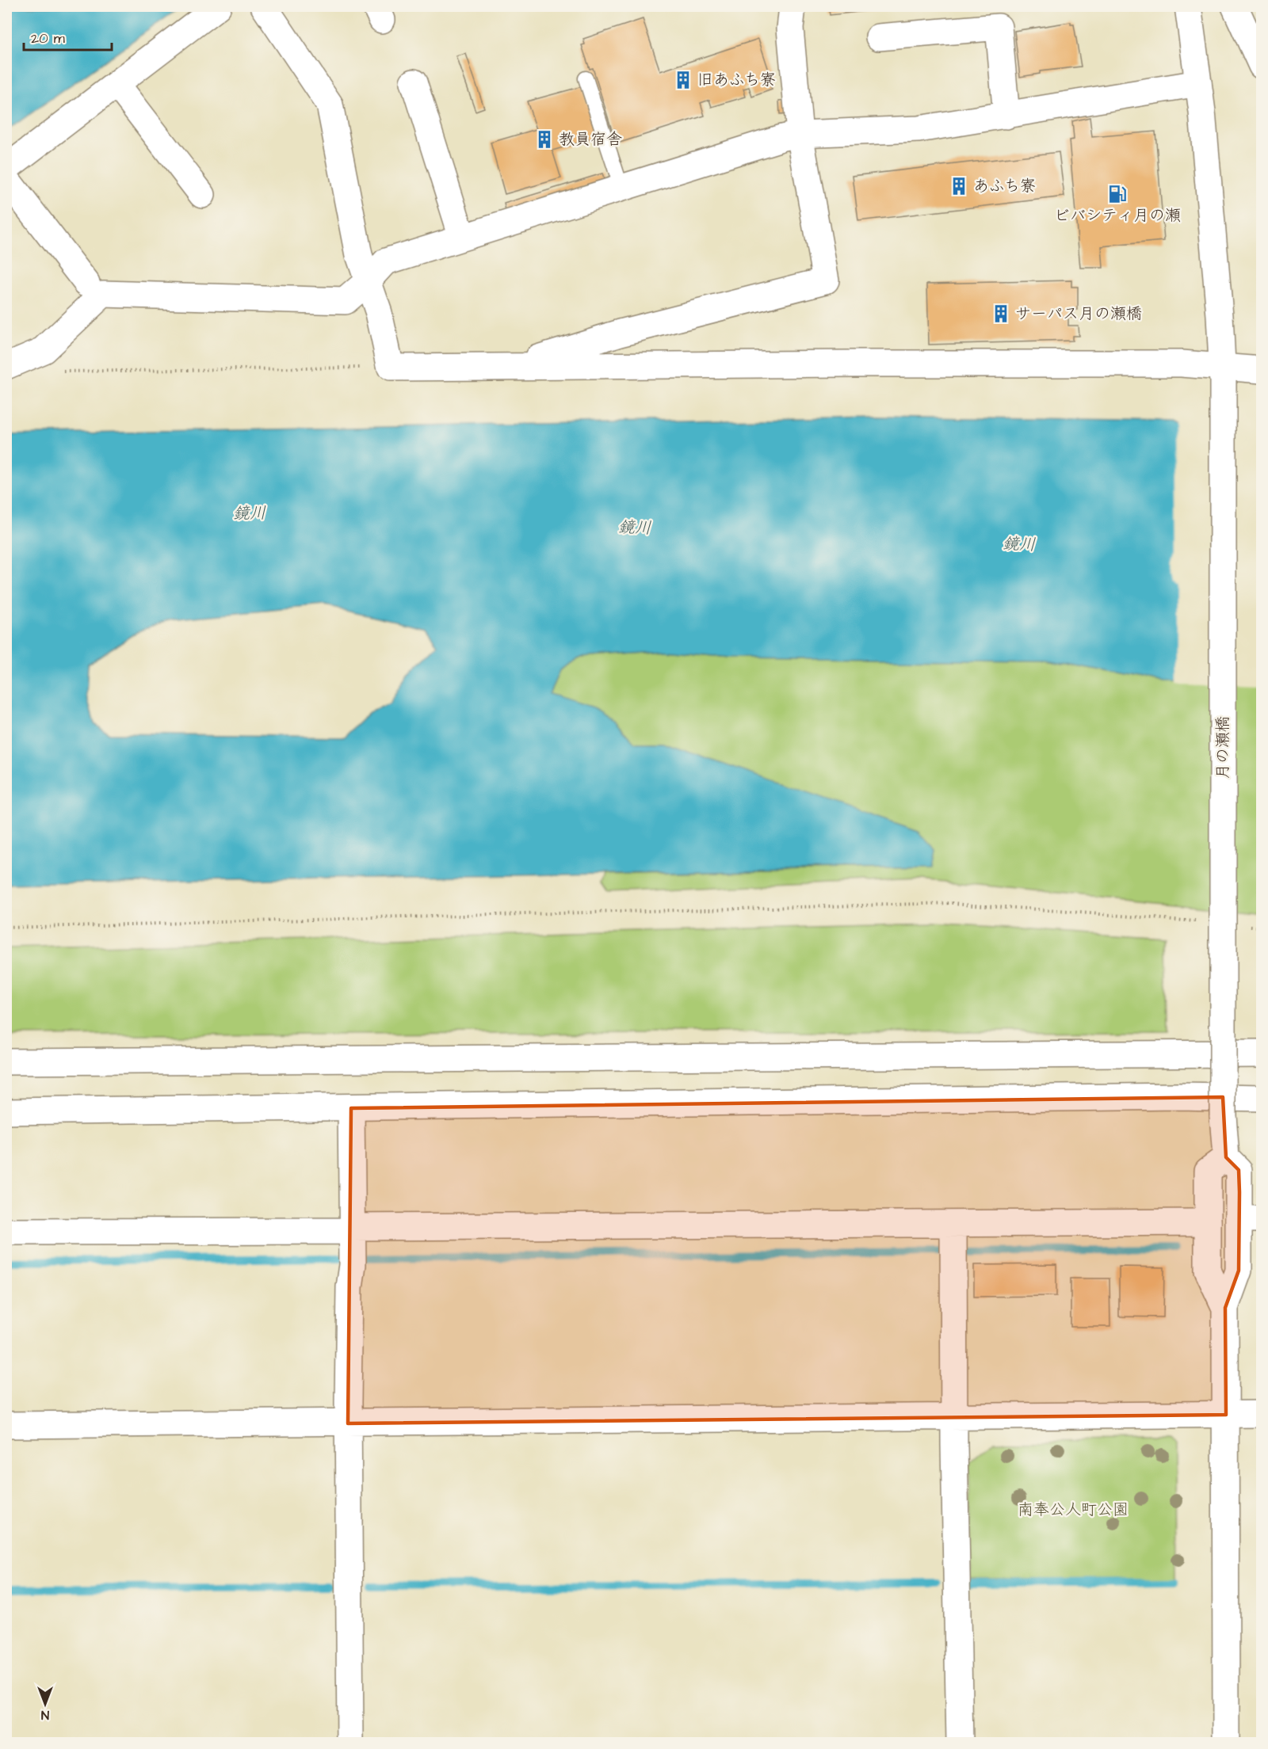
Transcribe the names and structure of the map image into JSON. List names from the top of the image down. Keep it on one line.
{"streets":{"street":["月の瀬橋"]},"water":["鏡川"],"parks":["南奉公人町公園"],"places":{"building":["旧あふち寮","教員宿舎","あふち寮","サーパス月の瀬橋"],"fuel station":["ビバシティ月の瀬"]},"scale_bar":"20 m","north":"bottom"}
